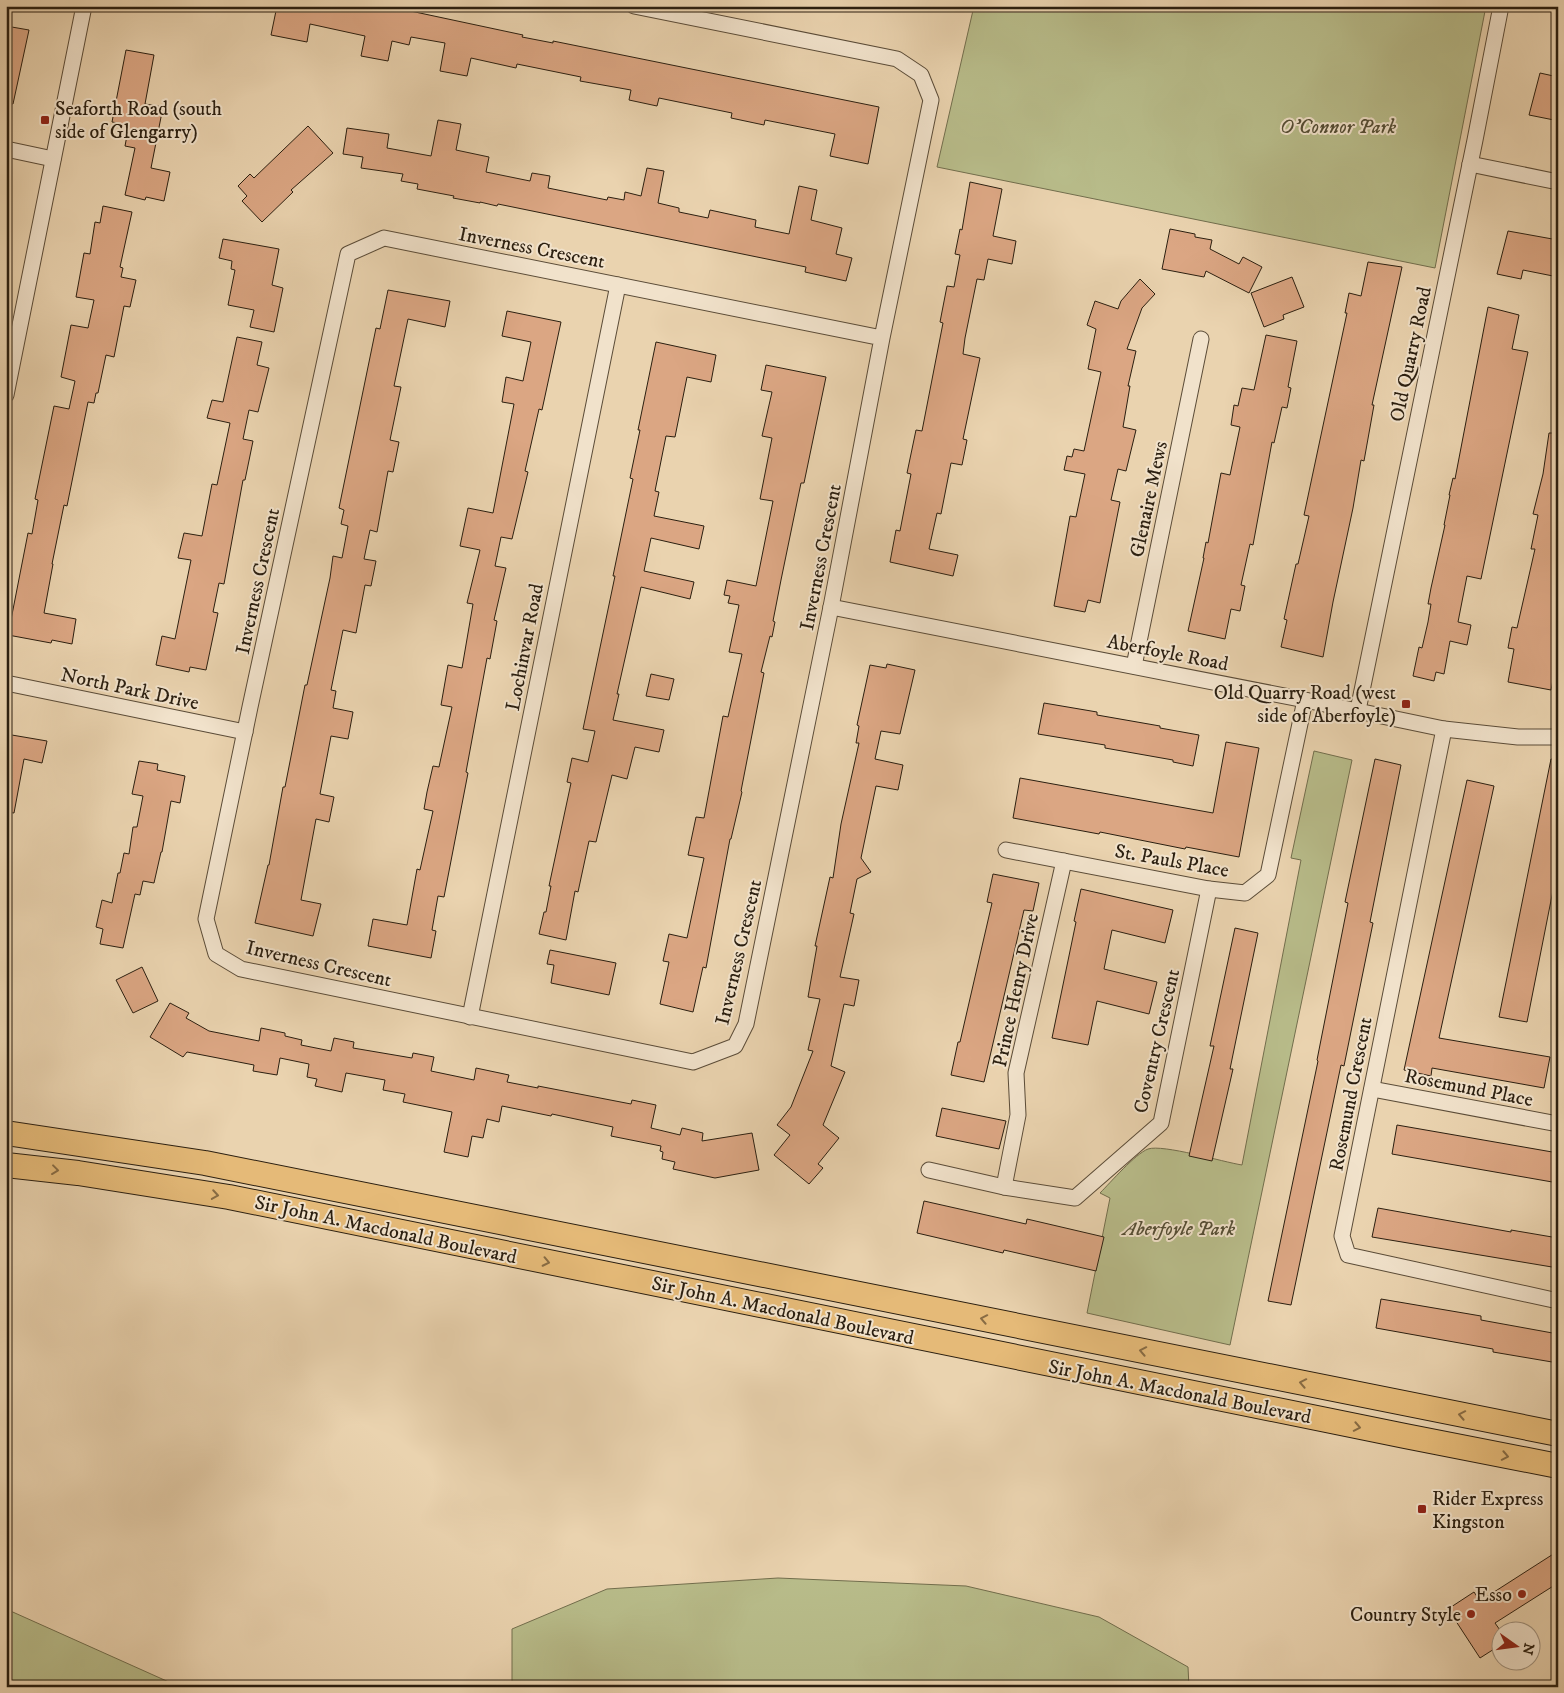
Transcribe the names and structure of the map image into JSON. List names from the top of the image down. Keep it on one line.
{"streets":{"main road":["Sir John A. Macdonald Boulevard"],"street":["Inverness Crescent","Old Quarry Road","Glenaire Mews","Lochinvar Road","Aberfoyle Road","North Park Drive","St. Pauls Place","Prince Henry Drive","Coventry Crescent","Rosemund Place","Rosemund Crescent"]},"crossings":[["Inverness Crescent","Lochinvar Road"],["Inverness Crescent","Aberfoyle Road"],["Inverness Crescent","North Park Drive"],["Old Quarry Road","Aberfoyle Road"],["Glenaire Mews","Aberfoyle Road"],["Aberfoyle Road","St. Pauls Place"],["Aberfoyle Road","Rosemund Crescent"],["St. Pauls Place","Prince Henry Drive"],["St. Pauls Place","Coventry Crescent"],["Prince Henry Drive","Coventry Crescent"],["Rosemund Place","Rosemund Crescent"]],"parks":["O'Connor Park","Aberfoyle Park"],"places":{"transit":["Seaforth Road (south side of Glengarry)","Old Quarry Road (west side of Aberfoyle)","Rider Express Kingston"],"other":["Esso","Country Style"]},"north":"right"}
